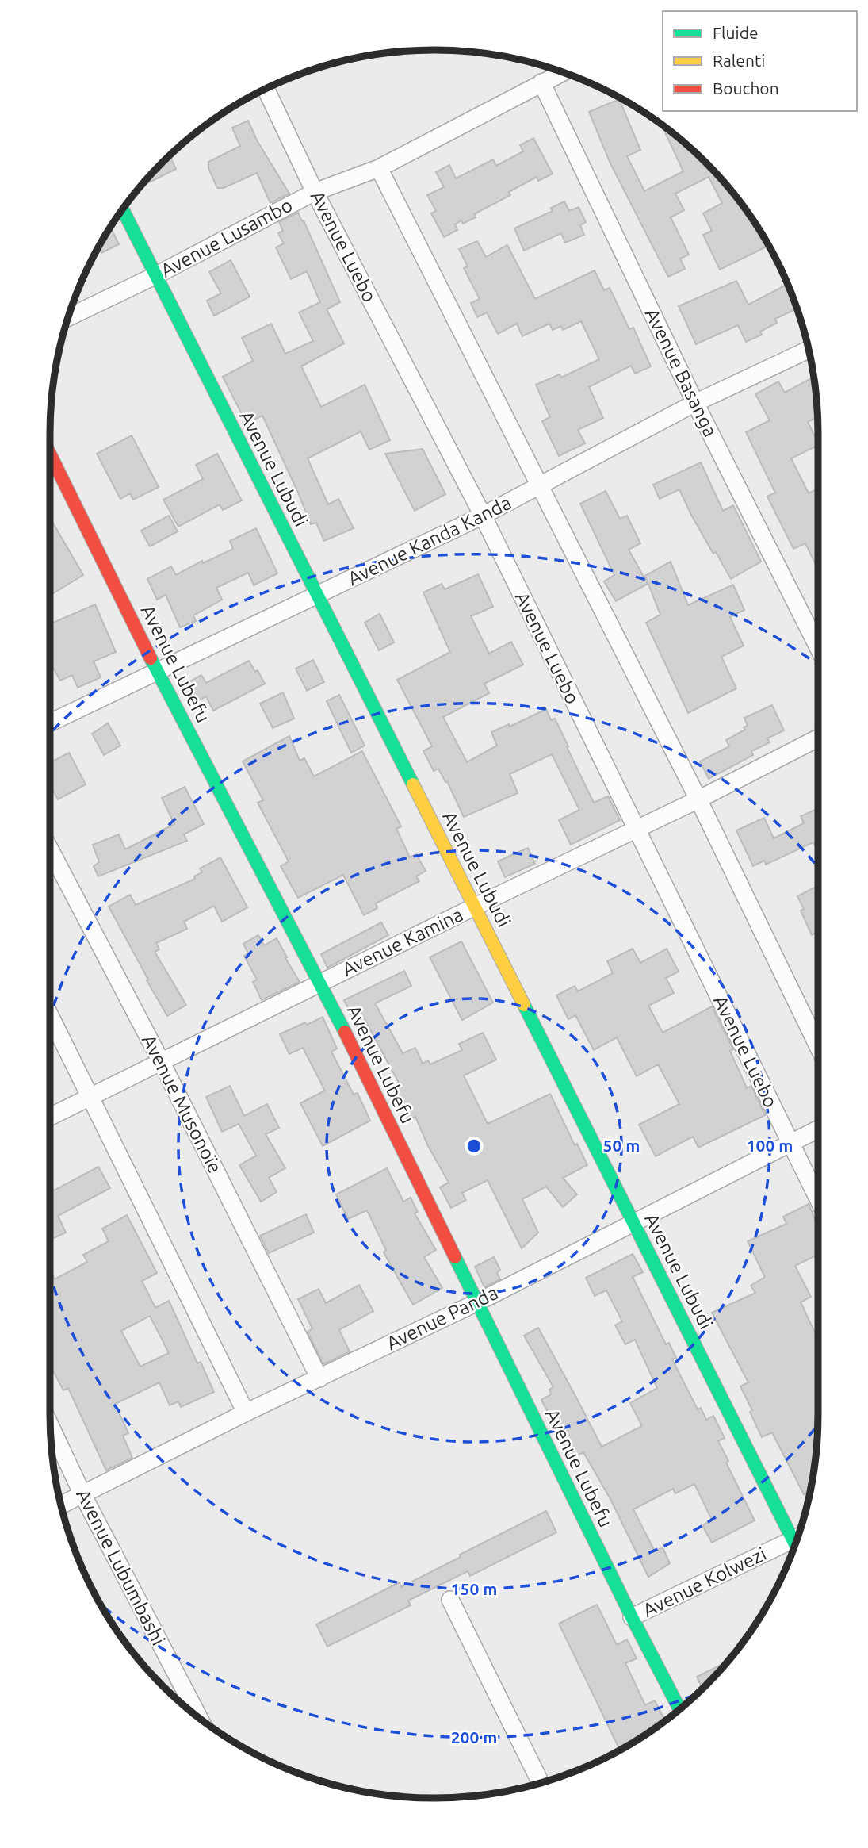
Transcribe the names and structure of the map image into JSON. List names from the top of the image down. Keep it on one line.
{"streets":{"street":["Avenue Lusambo","Avenue Luebo","Avenue Basanga","Avenue Lubudi","Avenue Kanda Kanda","Avenue Lubefu","Avenue Kamina","Avenue Musonoïe","Avenue Panda","Avenue Lubumbashi","Avenue Kolwezi"]},"crossings":[["Avenue Lusambo","Avenue Luebo"],["Avenue Lusambo","Avenue Basanga"],["Avenue Lusambo","Avenue Lubudi"],["Avenue Luebo","Avenue Kanda Kanda"],["Avenue Luebo","Avenue Kamina"],["Avenue Luebo","Avenue Panda"],["Avenue Basanga","Avenue Kanda Kanda"],["Avenue Lubudi","Avenue Kanda Kanda"],["Avenue Lubudi","Avenue Kamina"],["Avenue Lubudi","Avenue Panda"],["Avenue Kanda Kanda","Avenue Lubefu"],["Avenue Lubefu","Avenue Kamina"],["Avenue Lubefu","Avenue Panda"],["Avenue Lubefu","Avenue Kolwezi"],["Avenue Kamina","Avenue Musonoïe"],["Avenue Musonoïe","Avenue Panda"],["Avenue Panda","Avenue Lubumbashi"]],"legend":["Fluide","Ralenti","Bouchon"],"rings":["50 m","100 m","150 m","200 m"]}
